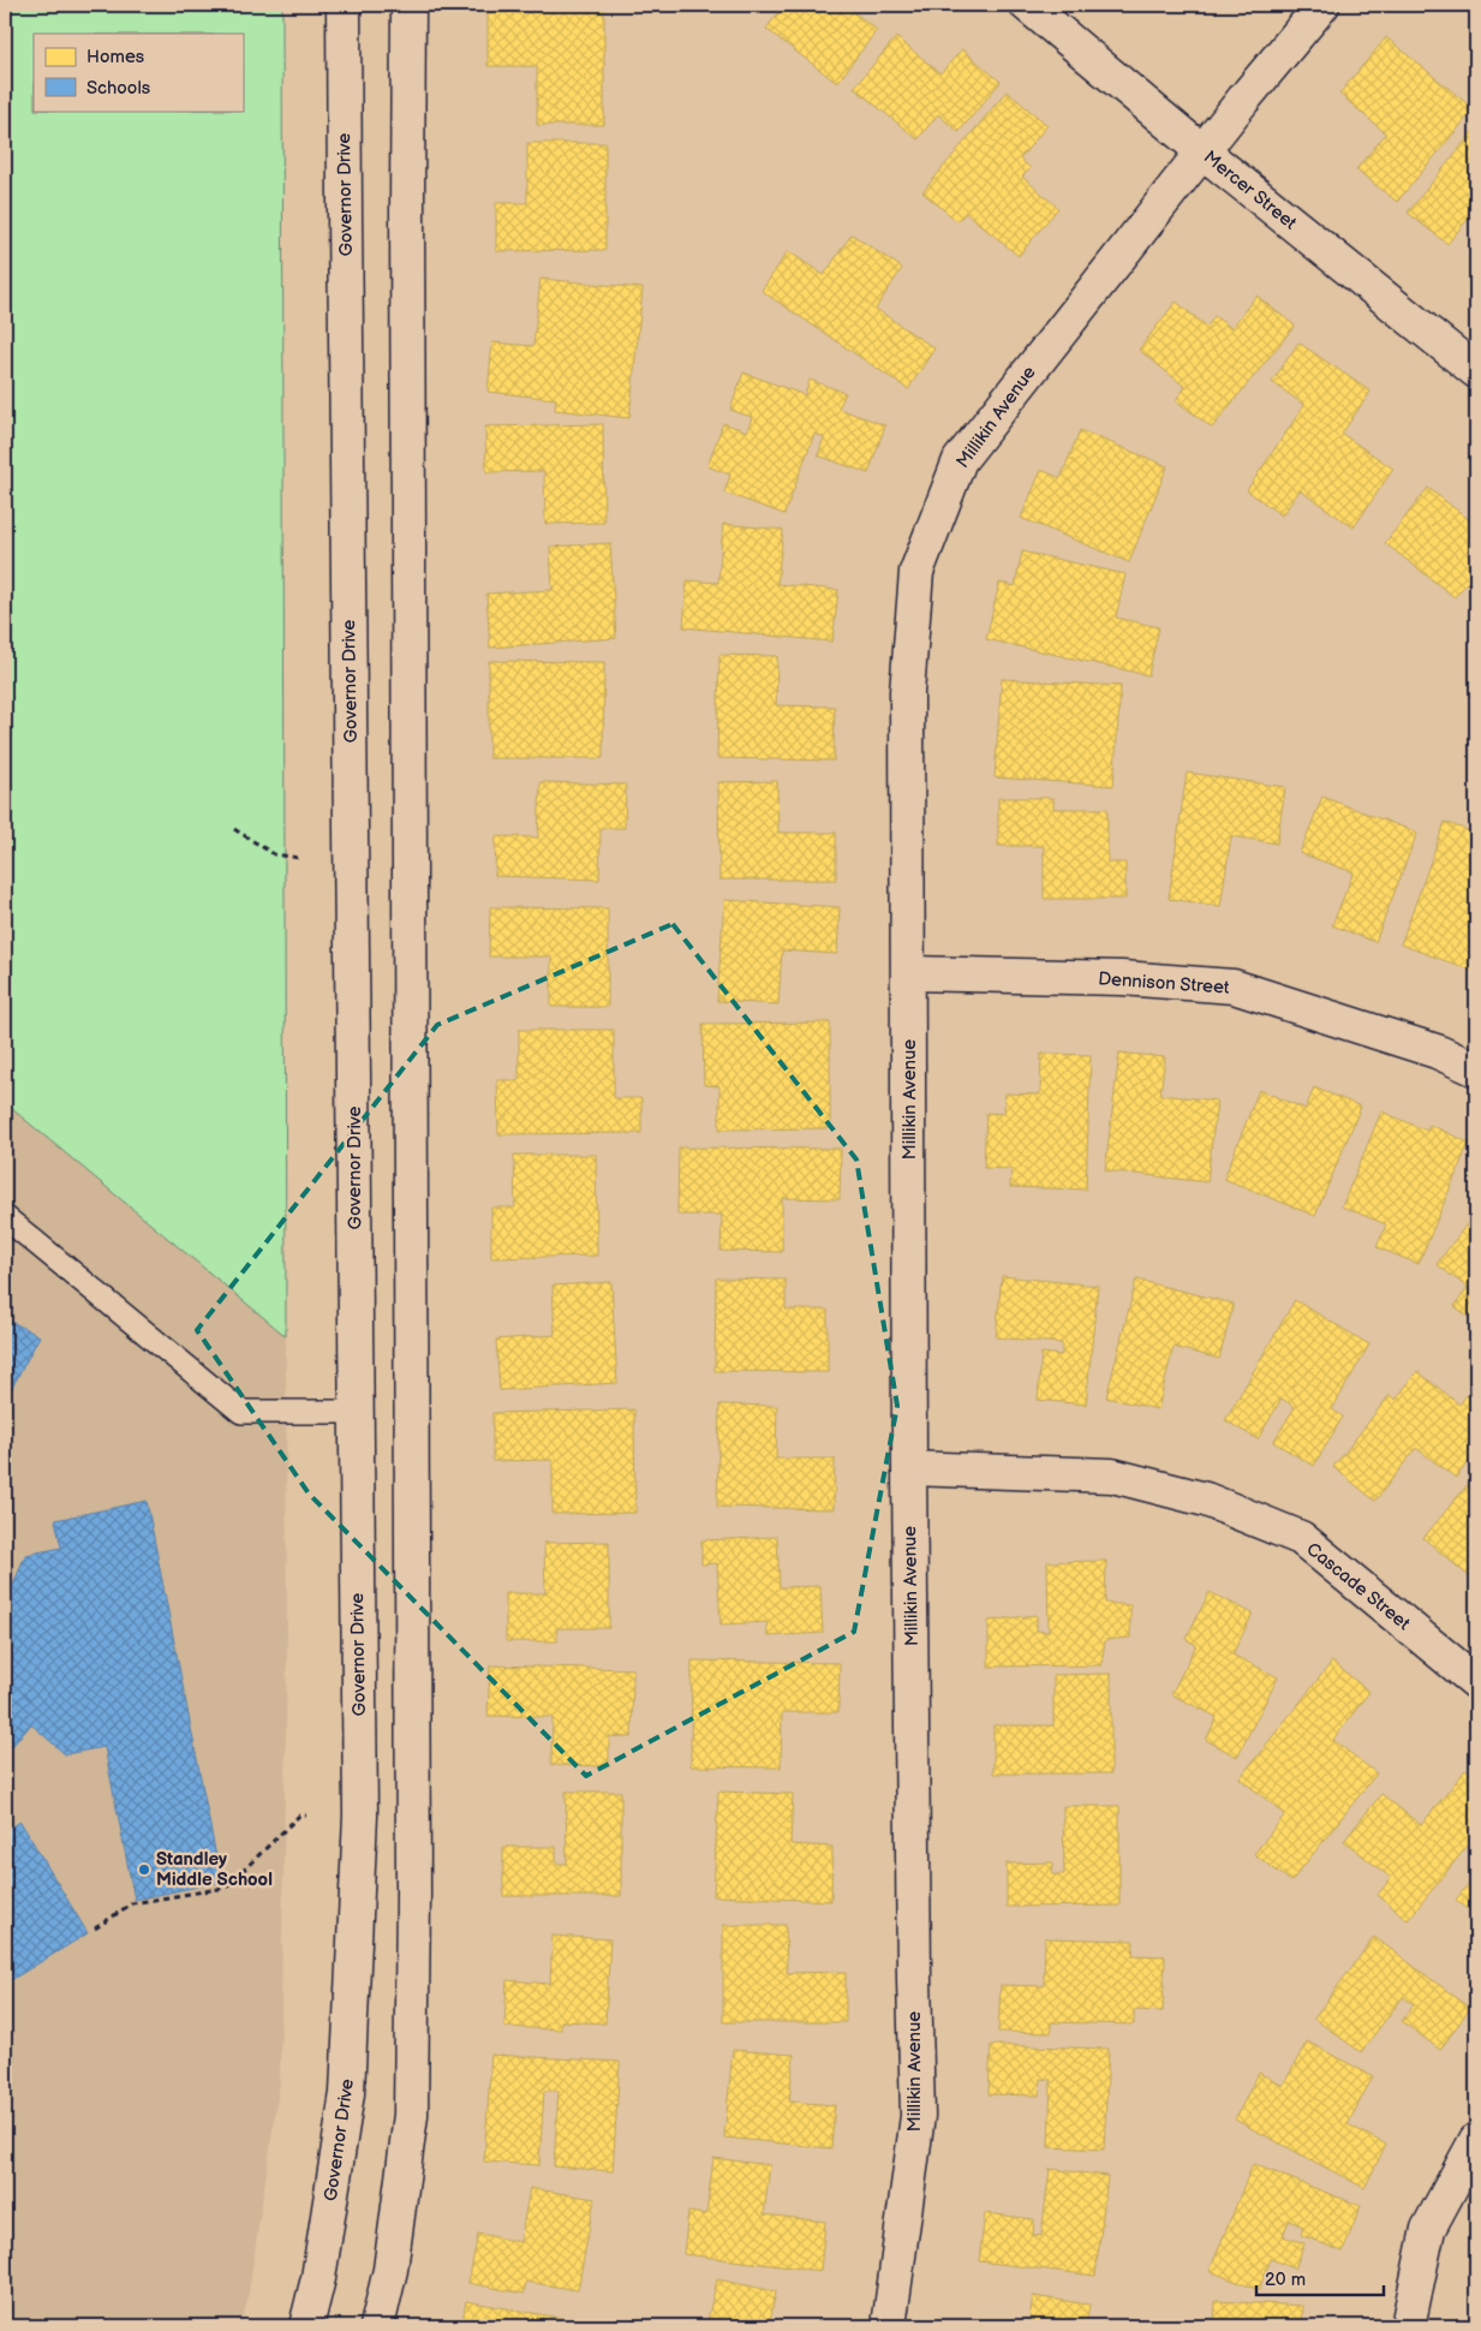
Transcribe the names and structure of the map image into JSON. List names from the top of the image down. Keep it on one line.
{"streets":{"main road":["Mercer Street","Governor Drive","Millikin Avenue","Dennison Street","Cascade Street"]},"crossings":[["Mercer Street","Millikin Avenue"],["Millikin Avenue","Dennison Street"],["Millikin Avenue","Cascade Street"]],"places":["Standley Middle School"],"legend":["Homes","Schools"],"scale_bar":"20 m"}
